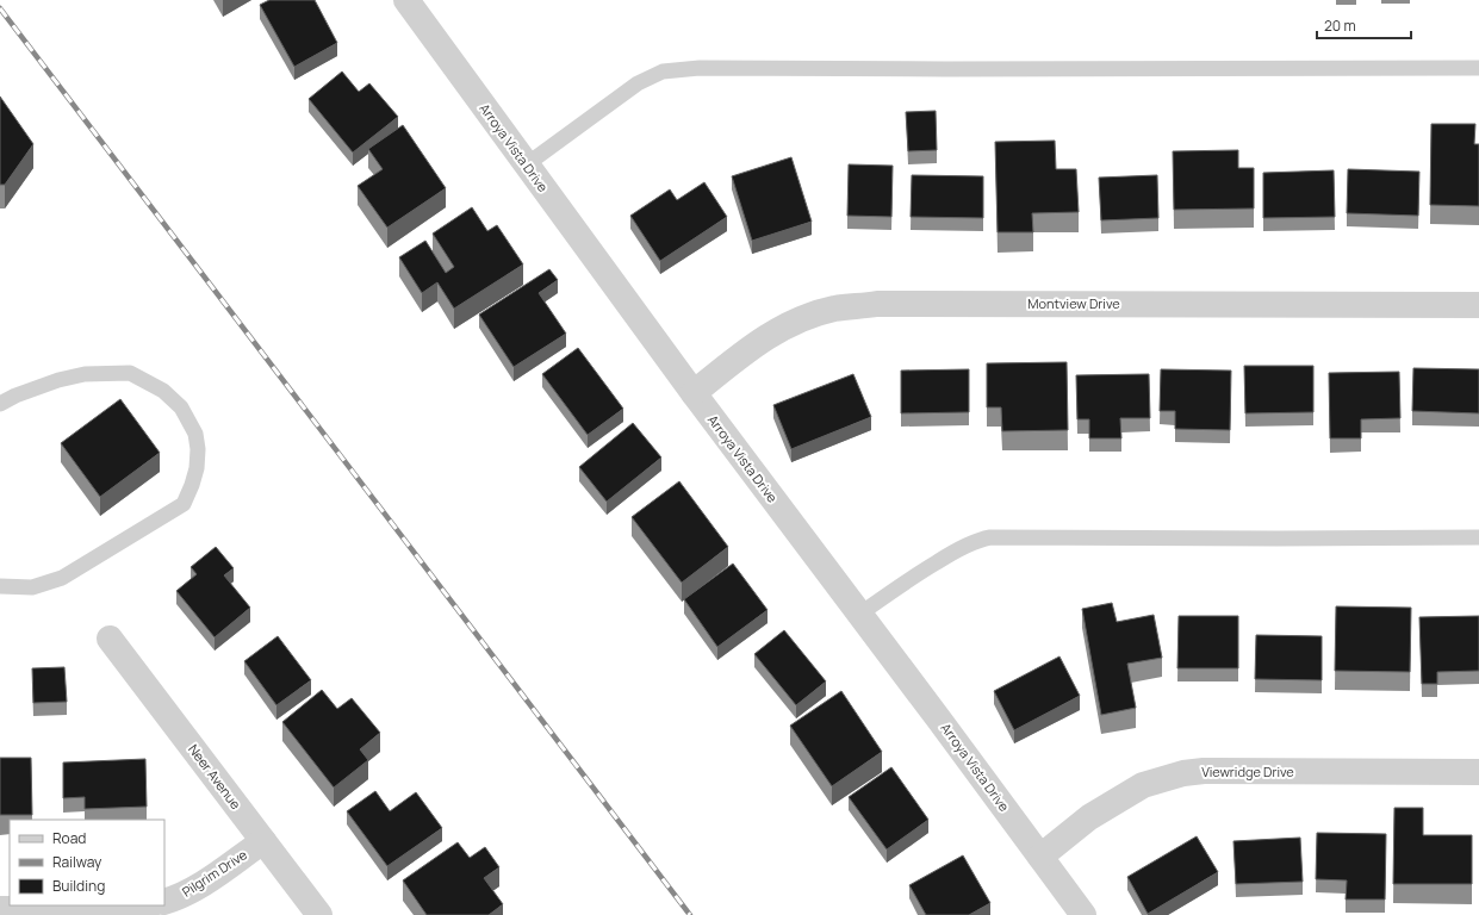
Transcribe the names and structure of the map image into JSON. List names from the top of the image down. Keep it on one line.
{"streets":{"street":["Arroya Vista Drive","Montview Drive","Viewridge Drive","Neer Avenue","Pilgrim Drive"]},"crossings":[["Arroya Vista Drive","Montview Drive"],["Arroya Vista Drive","Viewridge Drive"],["Neer Avenue","Pilgrim Drive"]],"legend":["Road","Railway","Building"],"scale_bar":"20 m"}
